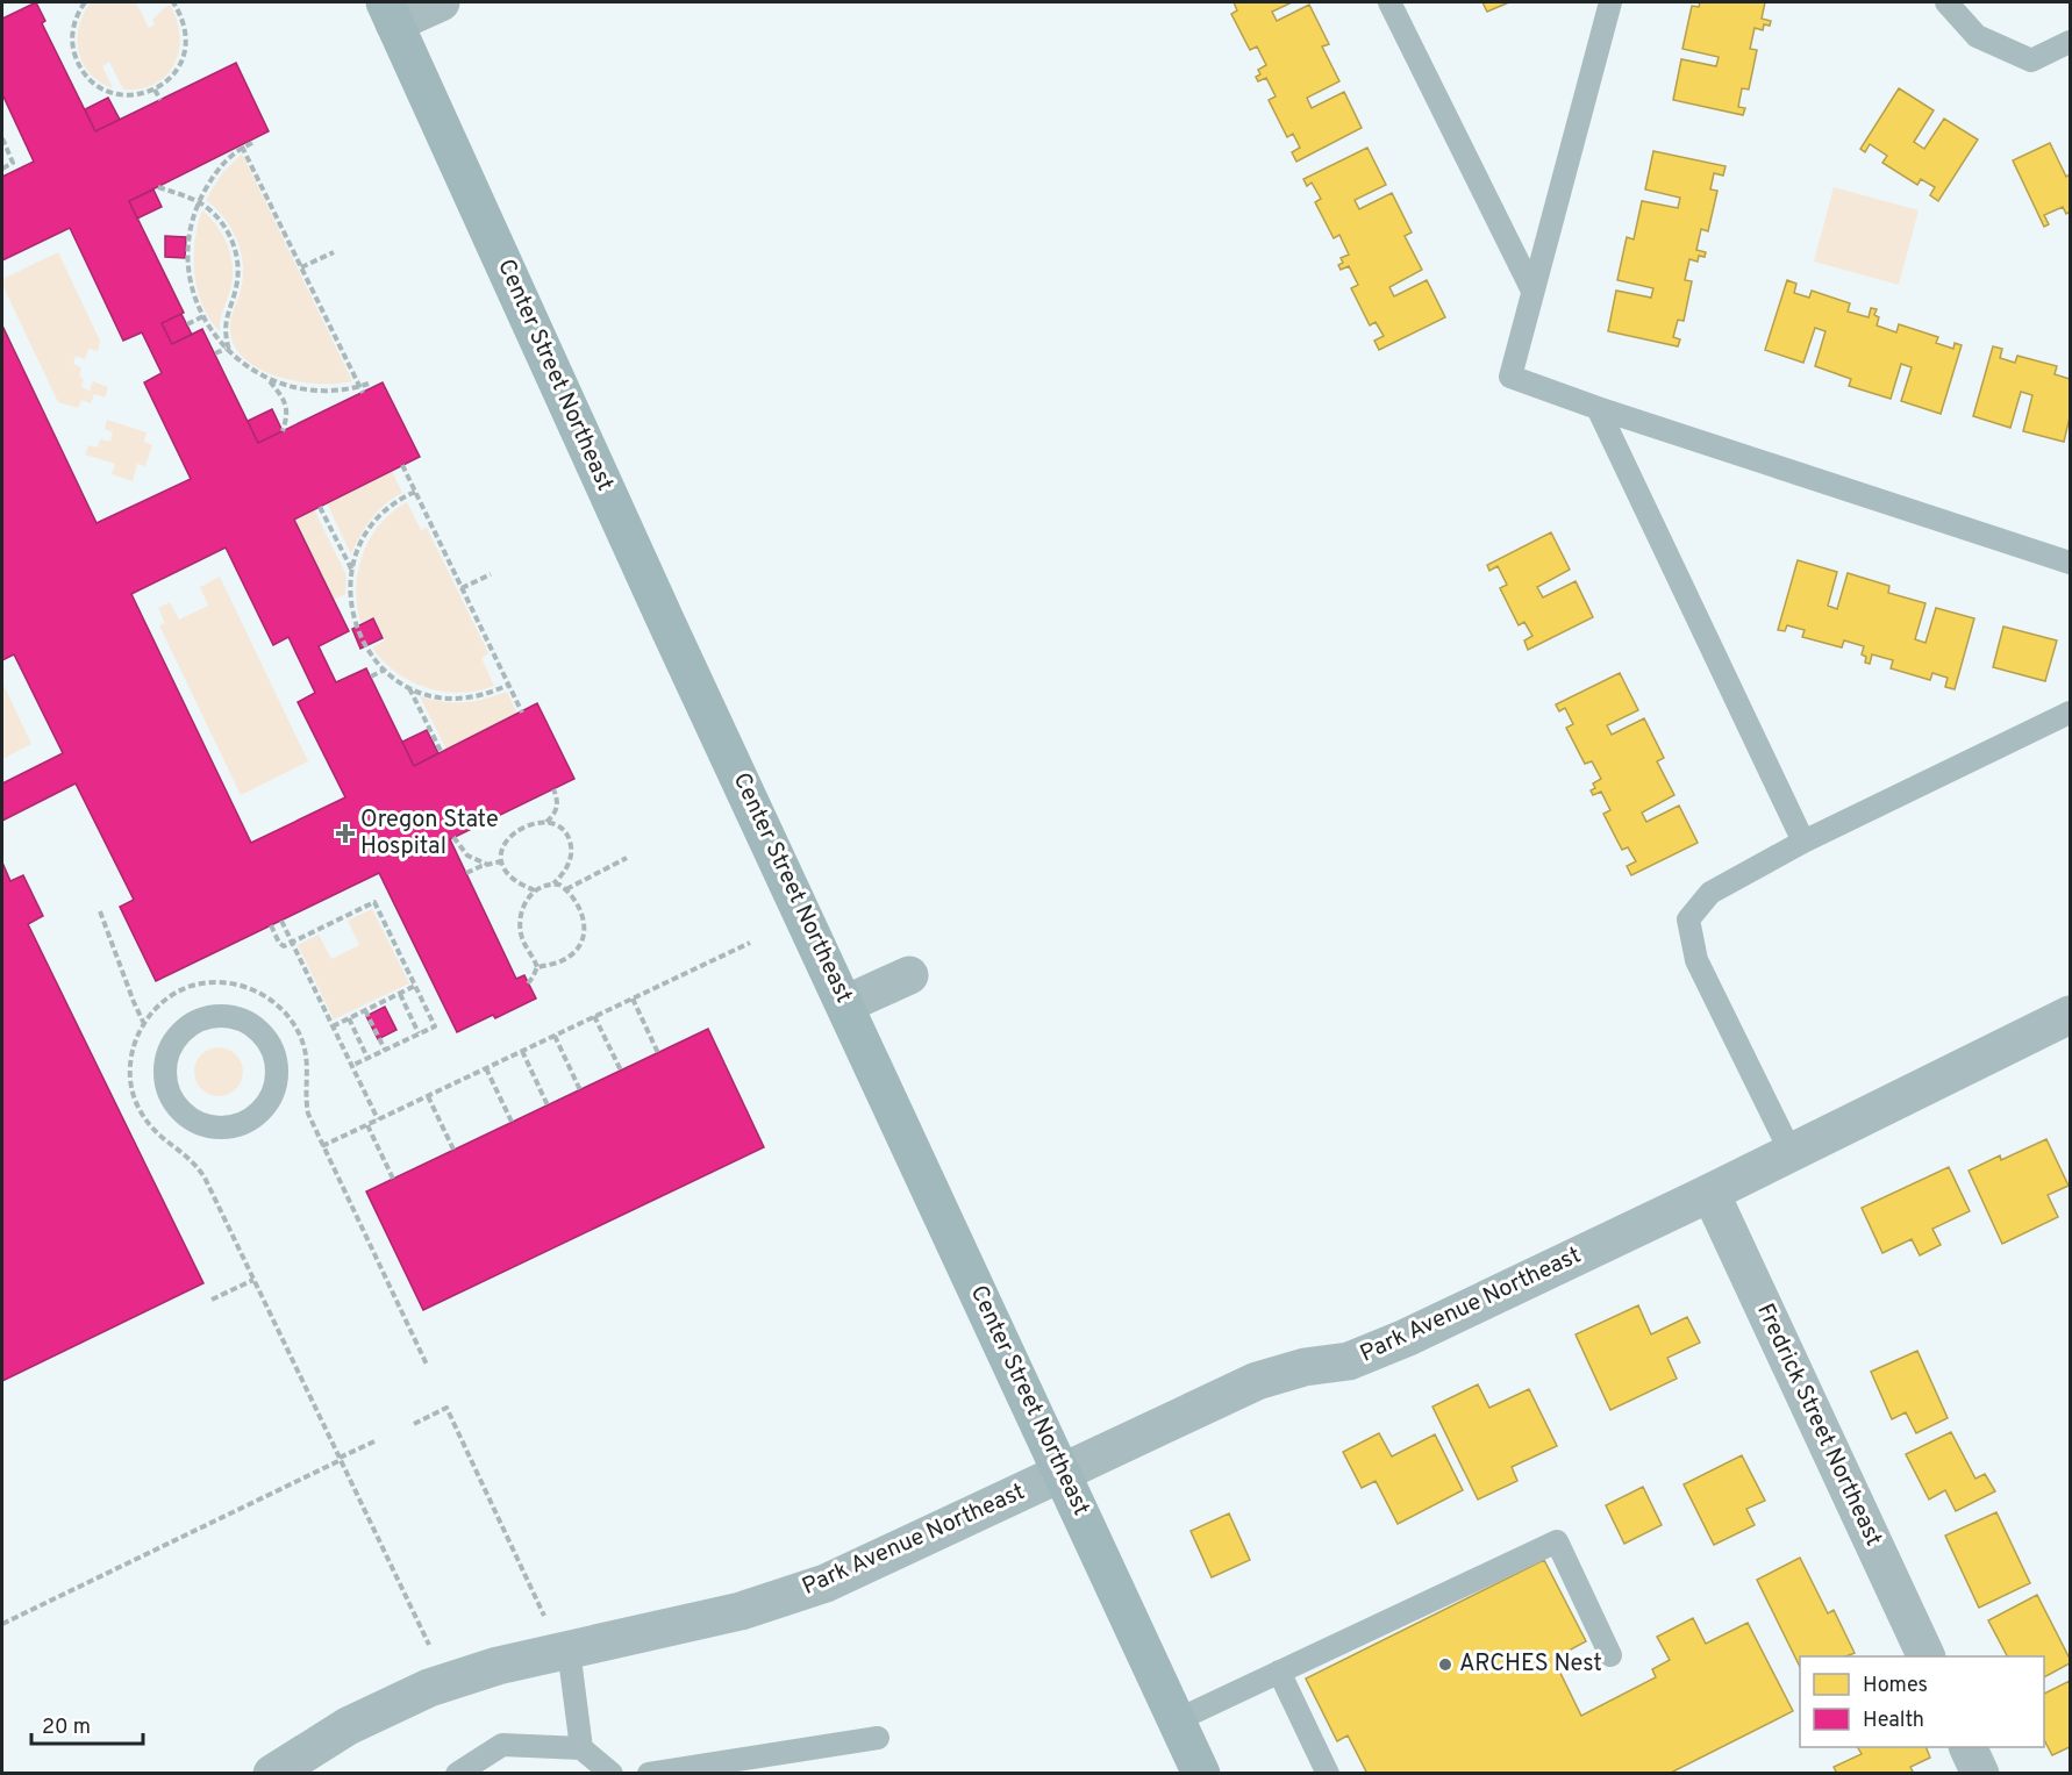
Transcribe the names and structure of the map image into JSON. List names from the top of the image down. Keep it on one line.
{"streets":{"main road":["Center Street Northeast"],"street":["Park Avenue Northeast","Fredrick Street Northeast"]},"crossings":[["Center Street Northeast","Park Avenue Northeast"],["Park Avenue Northeast","Fredrick Street Northeast"]],"places":{"health":["Oregon State Hospital"],"other":["ARCHES Nest"]},"legend":["Homes","Health"],"scale_bar":"20 m"}
